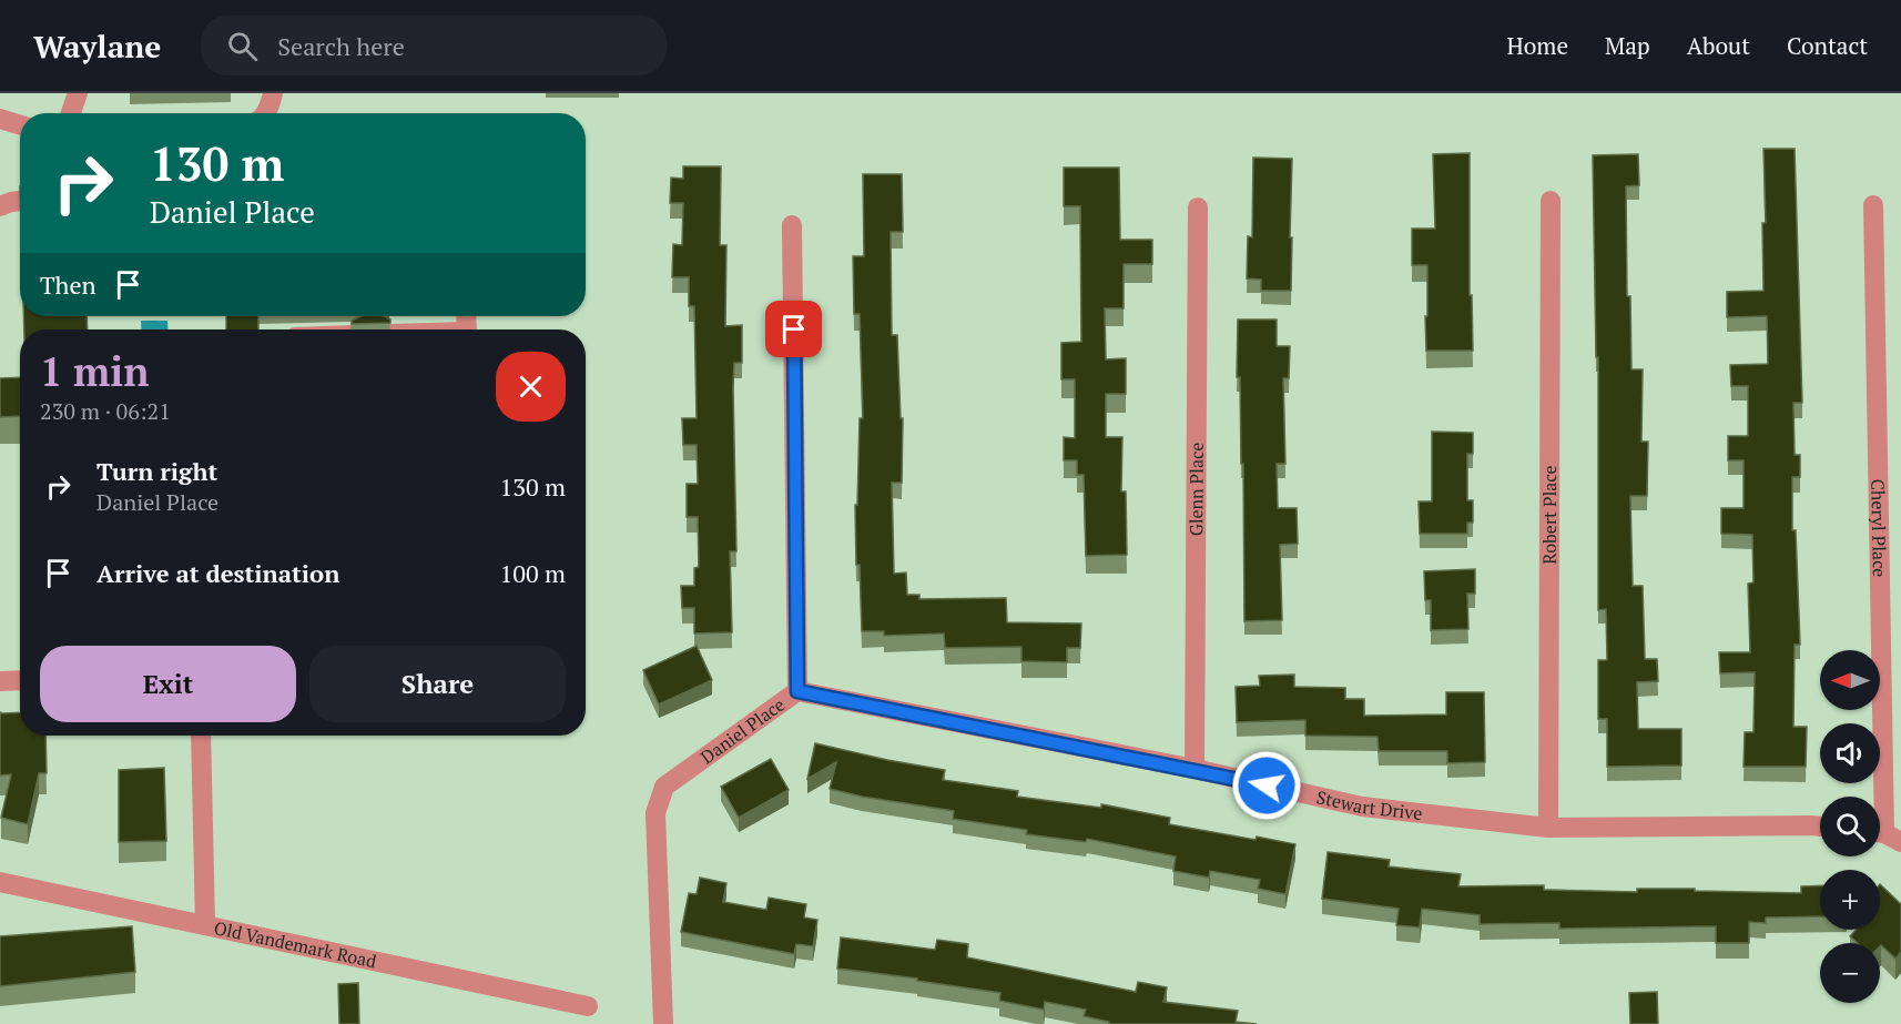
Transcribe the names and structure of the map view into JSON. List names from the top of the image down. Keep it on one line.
{"streets":{"street":["Glenn Place","Robert Place","Cheryl Place","Daniel Place","Stewart Drive","Old Vandemark Road"]},"crossings":[["Glenn Place","Stewart Drive"],["Robert Place","Stewart Drive"],["Daniel Place","Stewart Drive"]],"north":"left","page":{"header":"Waylane","search":"Search here","nav":["Home","Map","About","Contact"],"turn":["130 m","Daniel Place"],"then":"Then","heading":["1 min","230 m · 06:21"],"list":[{"name":"Turn right","note":"Daniel Place","value":"130 m"},{"name":"Arrive at destination","value":"100 m"}],"buttons":["Exit","Share"],"map_buttons":["+","−"]}}
